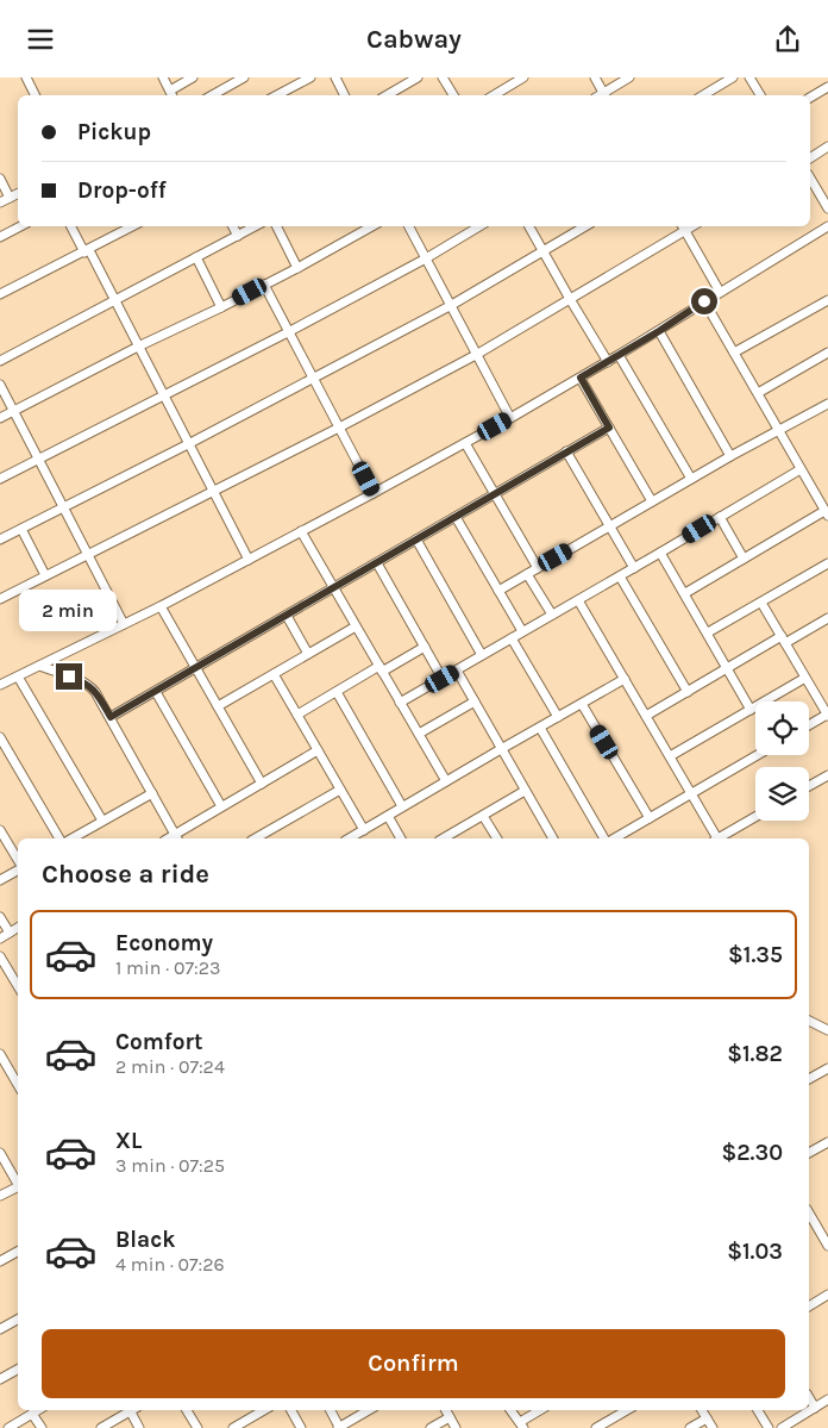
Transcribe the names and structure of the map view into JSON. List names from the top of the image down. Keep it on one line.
{"page":{"header":"Cabway","banner":["Pickup","Drop-off"],"bubble":"2 min","heading":"Choose a ride","list":[{"name":"Economy","note":"1 min · 07:23","value":"$1.35"},{"name":"Comfort","note":"2 min · 07:24","value":"$1.82"},{"name":"XL","note":"3 min · 07:25","value":"$2.30"},{"name":"Black","note":"4 min · 07:26","value":"$1.03"}],"buttons":"Confirm"}}
